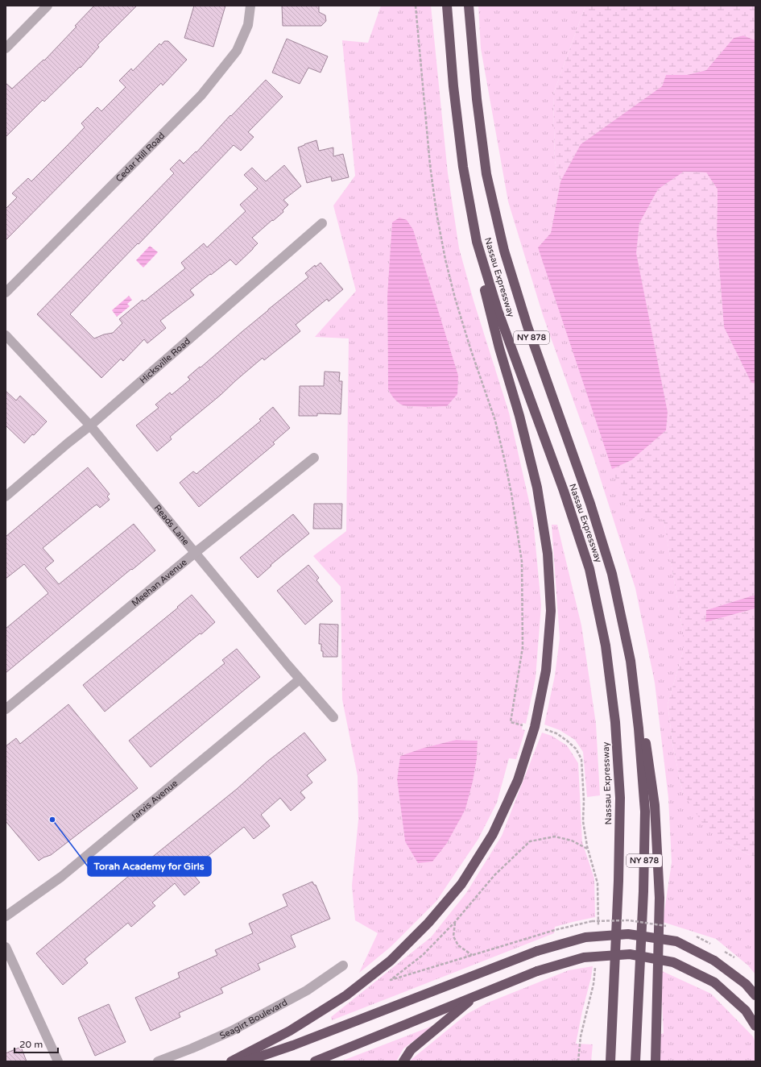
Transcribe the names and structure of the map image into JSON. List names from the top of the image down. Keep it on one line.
{"streets":{"highway":["Nassau Expressway","NY 878"],"street":["Cedar Hill Road","Hicksville Road","Reads Lane","Meehan Avenue","Jarvis Avenue","Seagirt Boulevard"]},"crossings":[["Hicksville Road","Reads Lane"],["Reads Lane","Meehan Avenue"],["Reads Lane","Jarvis Avenue"]],"places":["Torah Academy for Girls"],"scale_bar":"20 m"}
